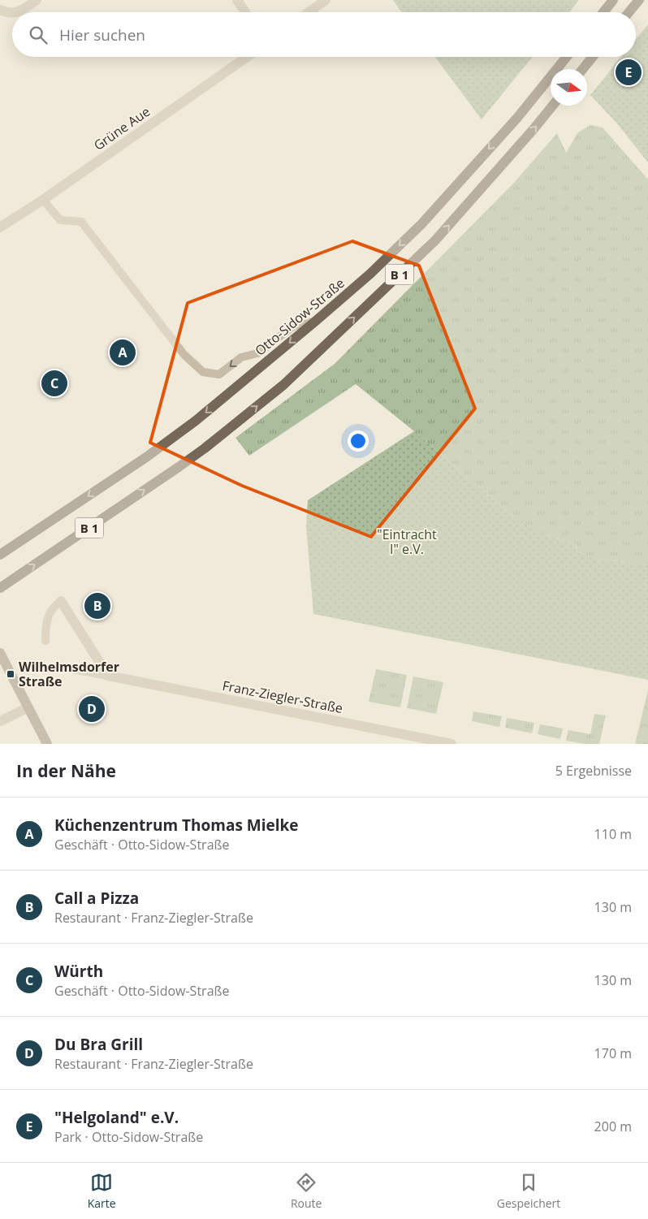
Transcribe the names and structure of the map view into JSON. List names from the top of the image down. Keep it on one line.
{"streets":{"main road":["B 1","Otto-Sidow-Straße"],"street":["Grüne Aue","Franz-Ziegler-Straße"]},"parks":["\"Eintracht I\" e.V."],"places":{"transit":["Wilhelmsdorfer Straße"]},"north":"right","page":{"search":"Hier suchen","pins":["E","A","C","B","D"],"heading":["In der Nähe","5 Ergebnisse"],"list":[{"mark":"A","name":"Küchenzentrum Thomas Mielke","note":"Geschäft · Otto-Sidow-Straße","value":"110 m"},{"mark":"B","name":"Call a Pizza","note":"Restaurant · Franz-Ziegler-Straße","value":"130 m"},{"mark":"C","name":"Würth","note":"Geschäft · Otto-Sidow-Straße","value":"130 m"},{"mark":"D","name":"Du Bra Grill","note":"Restaurant · Franz-Ziegler-Straße","value":"170 m"},{"mark":"E","name":"\"Helgoland\" e.V.","note":"Park · Otto-Sidow-Straße","value":"200 m"}],"nav":["Karte","Route","Gespeichert"]}}
